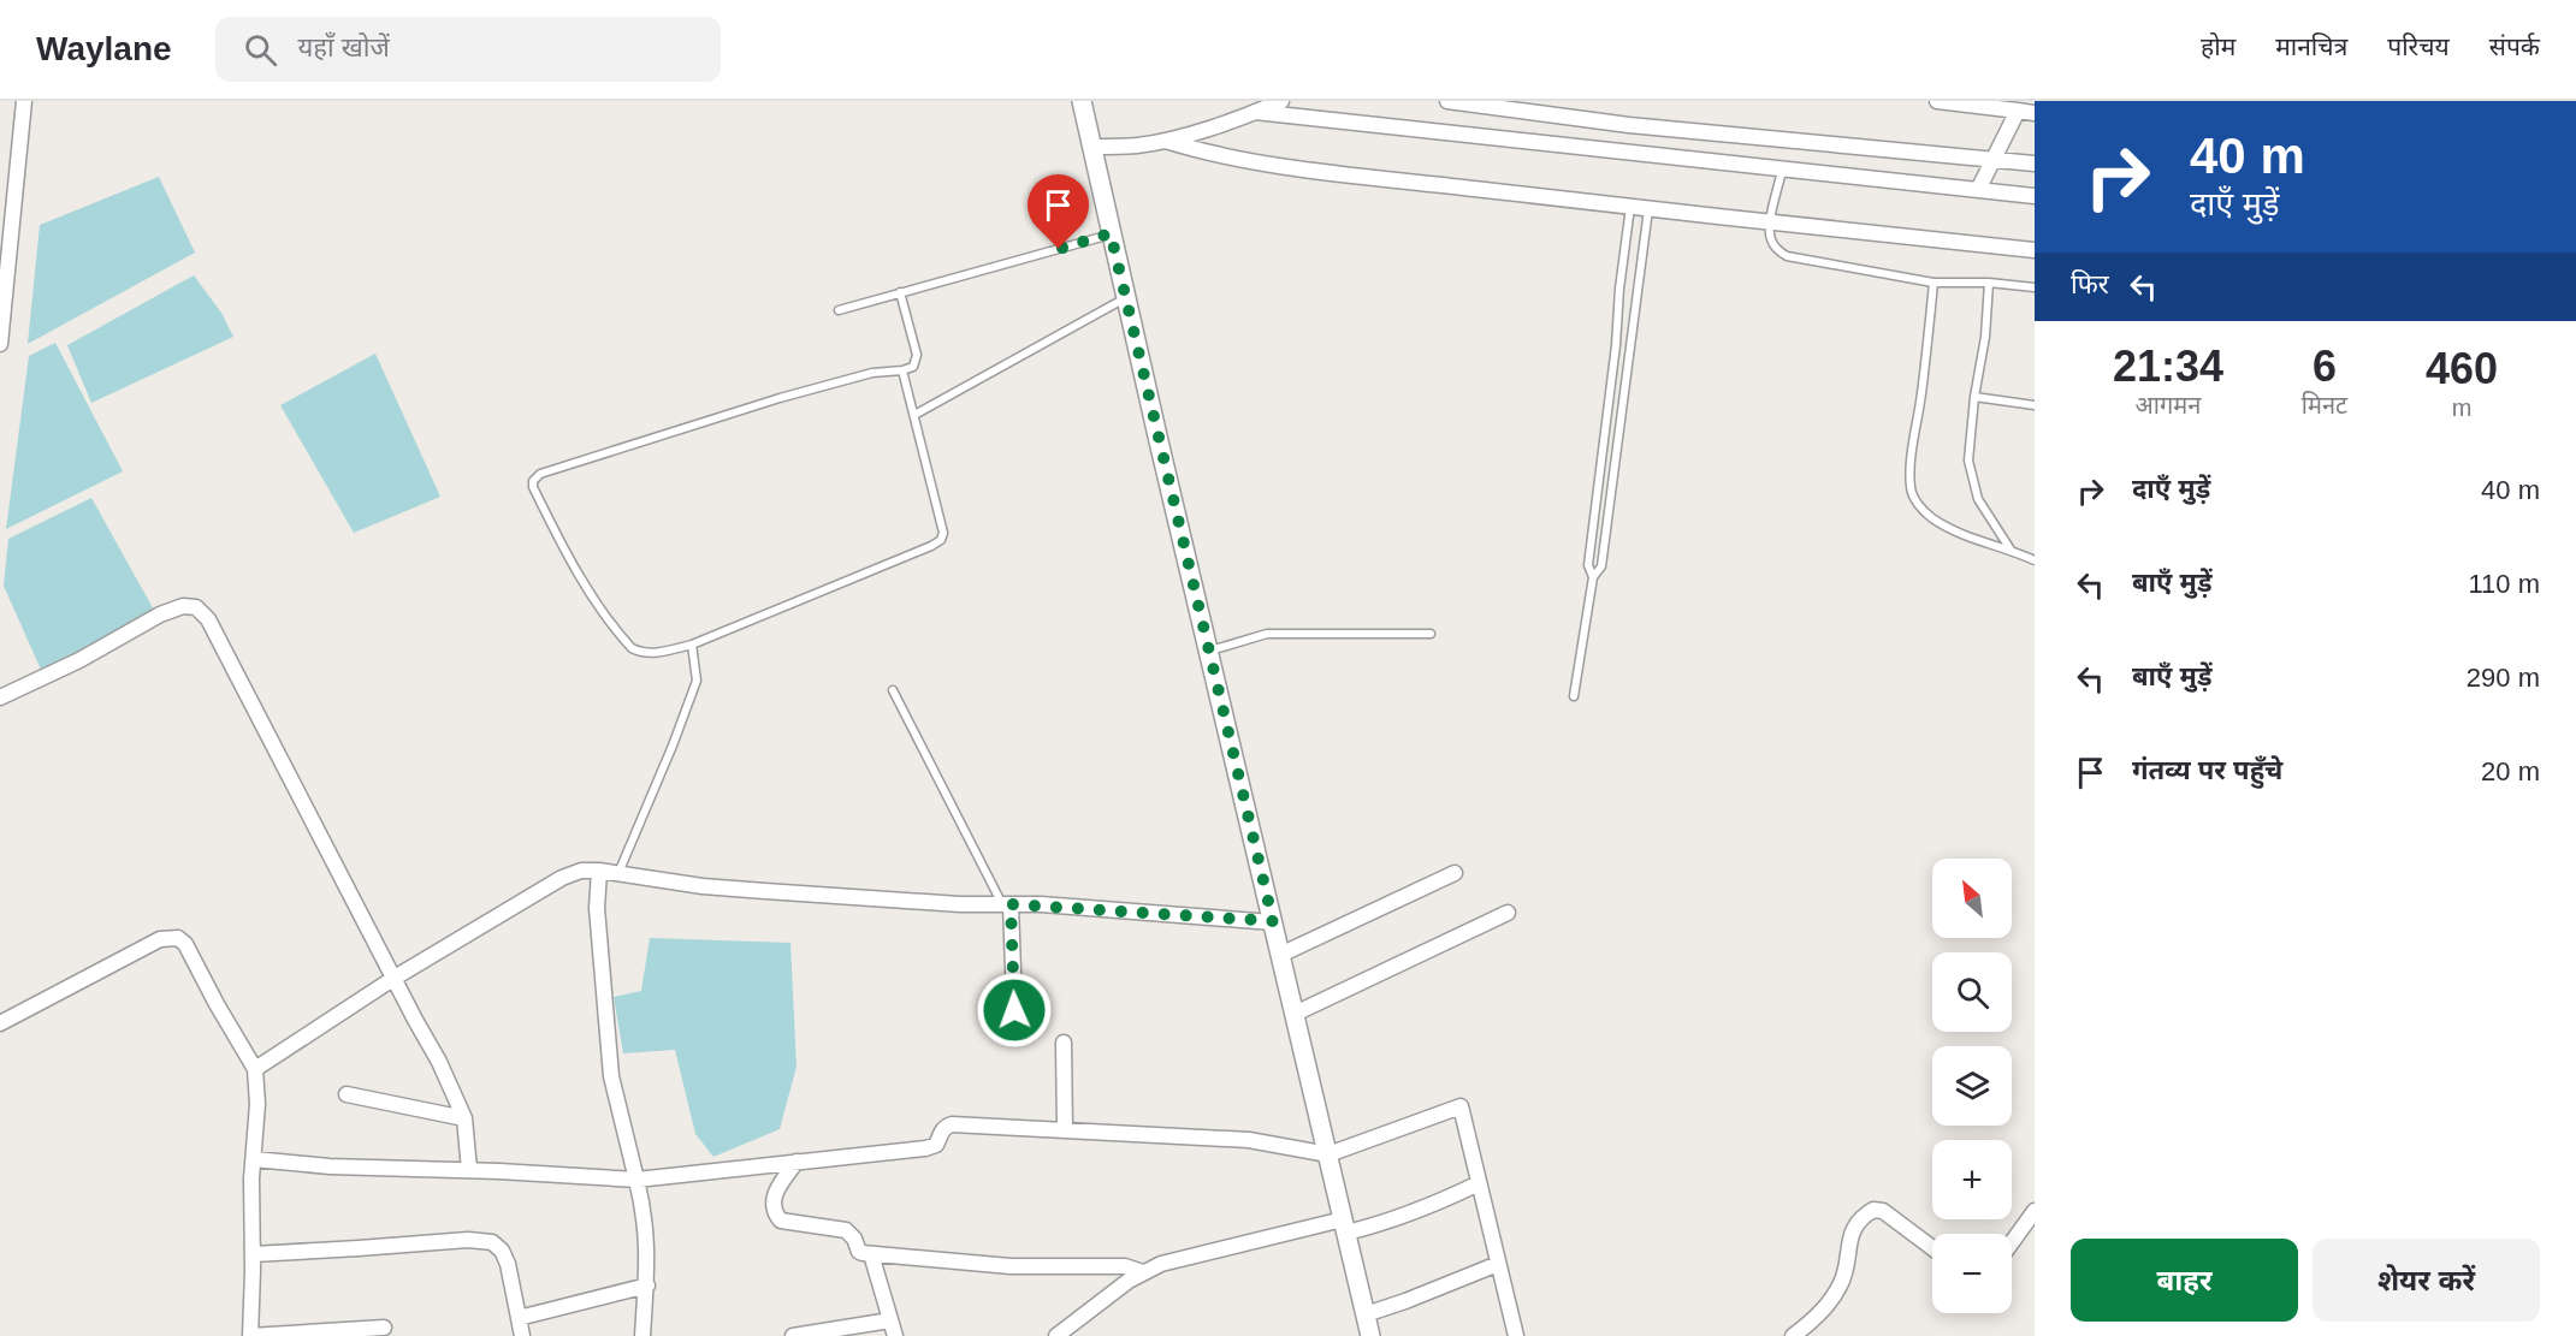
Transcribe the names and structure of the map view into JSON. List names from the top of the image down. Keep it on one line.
{"north":"top left","page":{"header":"Waylane","search":"यहाँ खोजें","nav":["होम","मानचित्र","परिचय","संपर्क"],"turn":["40 m","दाएँ मुड़ें"],"then":"फिर","eta":["21:34","आगमन","6","मिनट","460","m"],"list":[{"name":"दाएँ मुड़ें","value":"40 m"},{"name":"बाएँ मुड़ें","value":"110 m"},{"name":"बाएँ मुड़ें","value":"290 m"},{"name":"गंतव्य पर पहुँचे","value":"20 m"}],"map_buttons":["+","−"],"buttons":["बाहर","शेयर करें"]}}
